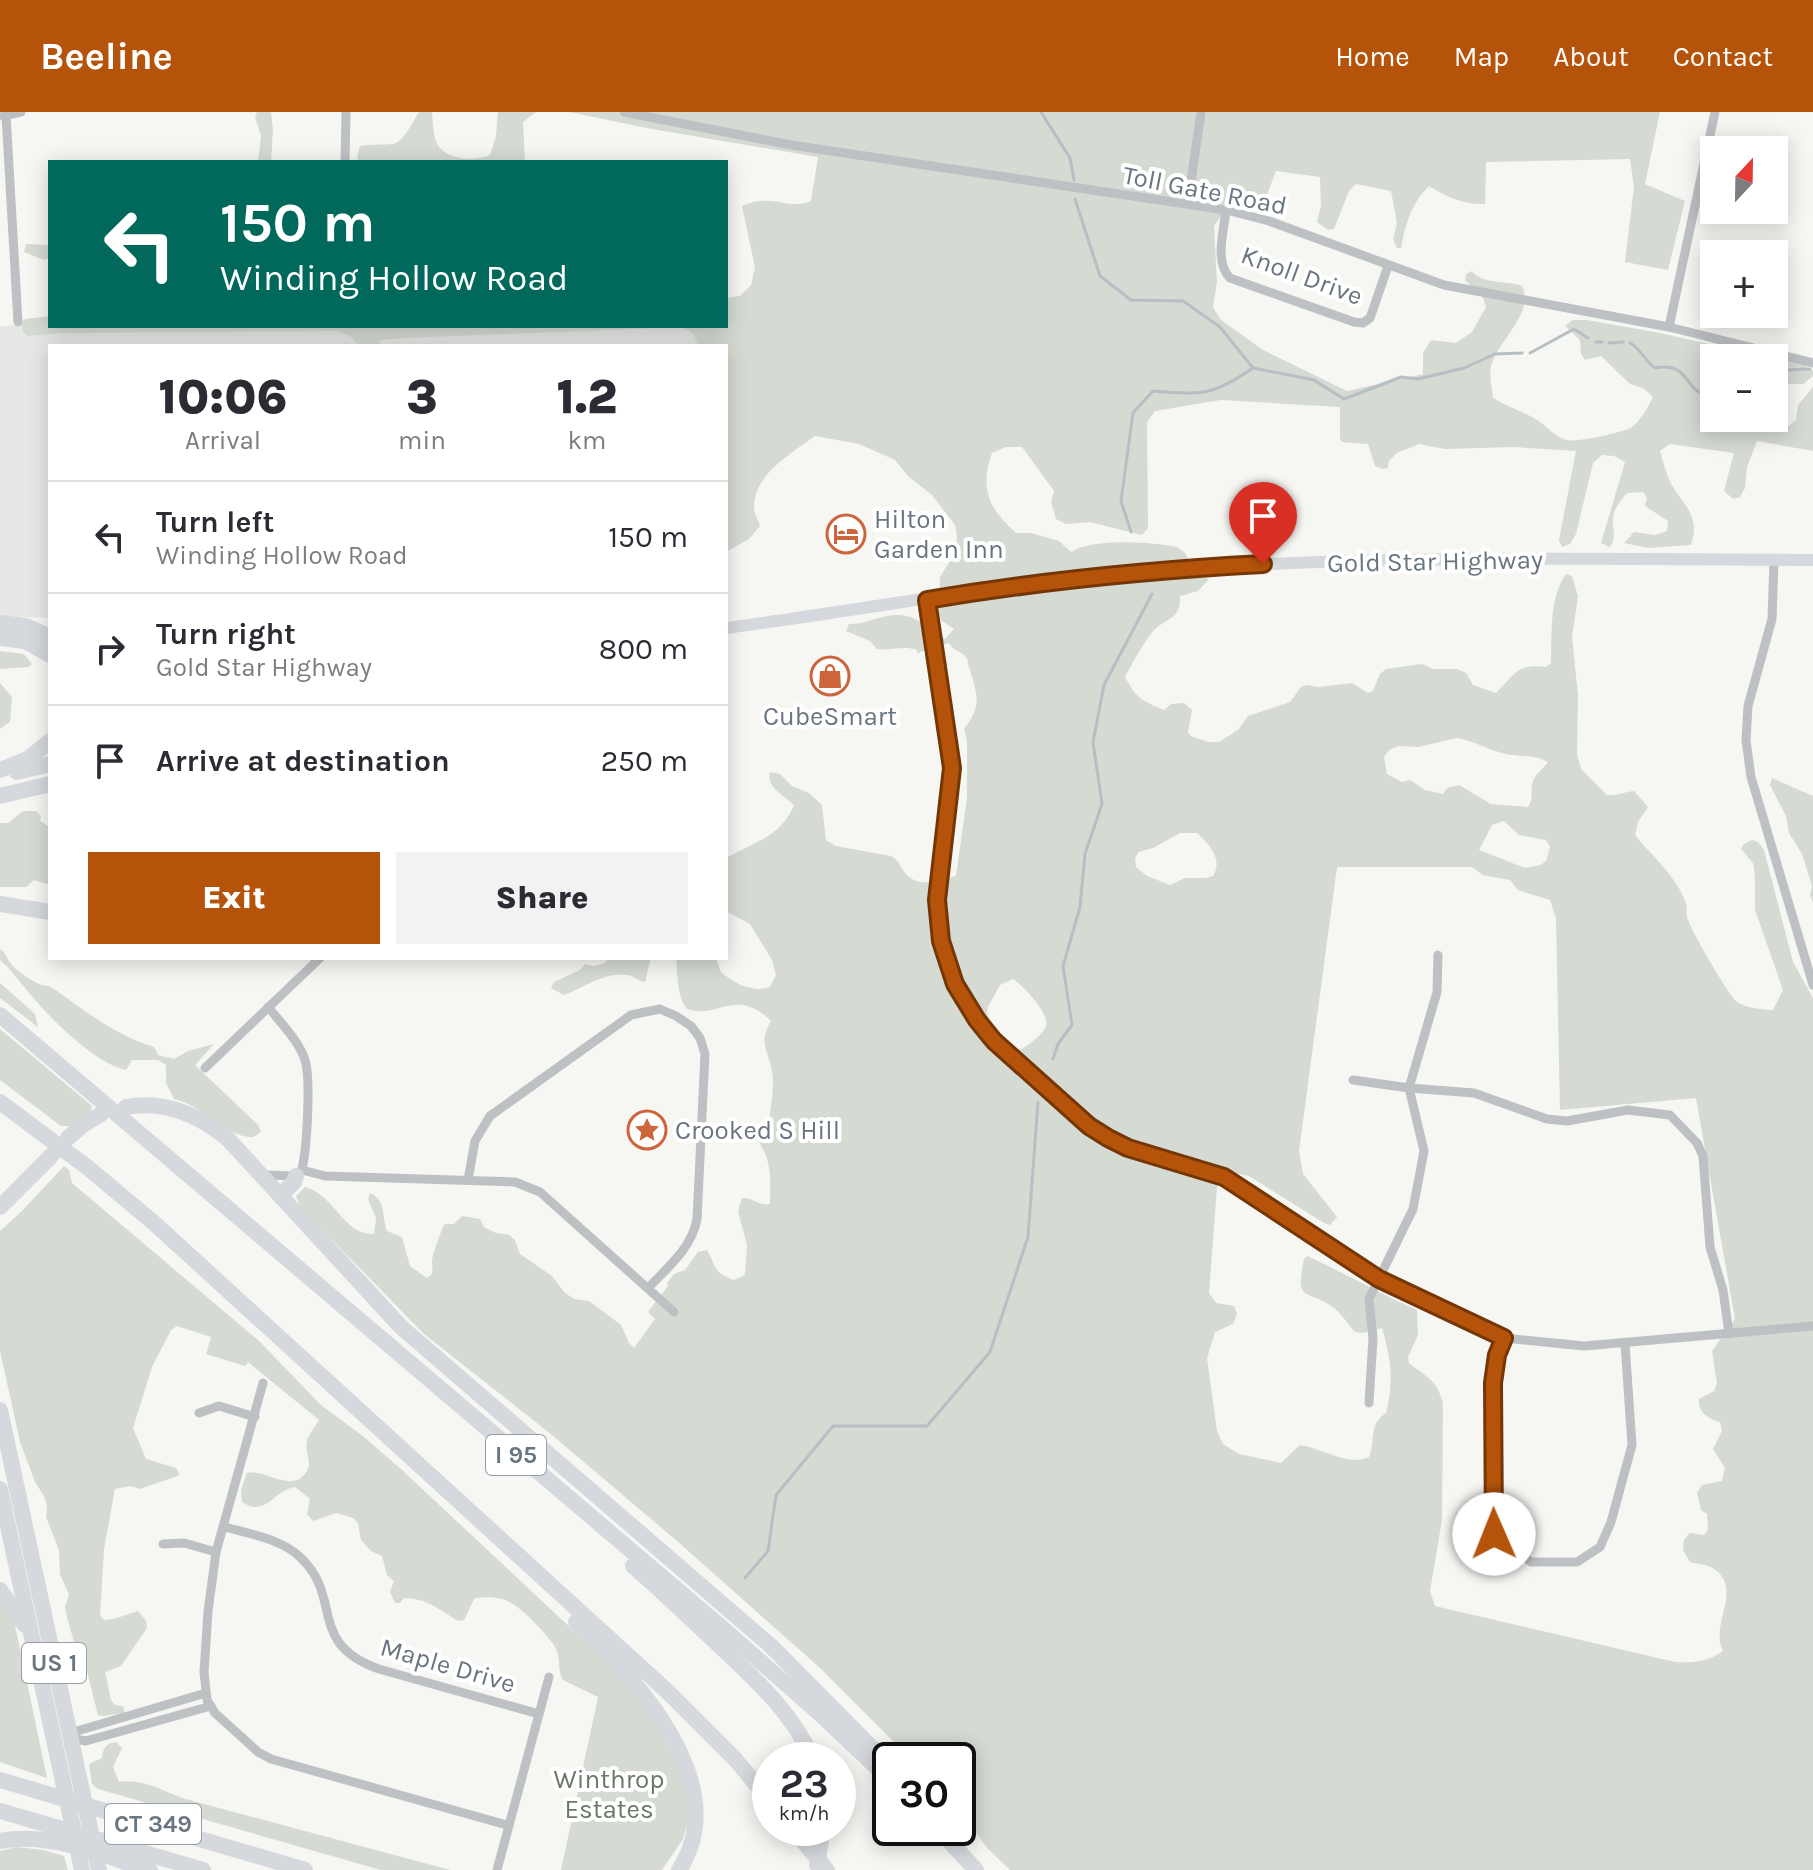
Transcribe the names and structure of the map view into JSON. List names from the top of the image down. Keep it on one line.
{"streets":{"highway":["I 95","US 1","CT 349"],"main road":["Gold Star Highway"],"street":["Toll Gate Road","Knoll Drive","Maple Drive"]},"crossings":[["Toll Gate Road","Knoll Drive"]],"parks":["Winthrop Estates"],"places":{"hotel":["Hilton Garden Inn"],"shop":["CubeSmart"],"place":["Crooked S Hill"]},"north":"top","page":{"header":"Beeline","nav":["Home","Map","About","Contact"],"map_buttons":["+","−"],"turn":["150 m","Winding Hollow Road"],"eta":["10:06","Arrival","3","min","1.2","km"],"list":[{"name":"Turn left","note":"Winding Hollow Road","value":"150 m"},{"name":"Turn right","note":"Gold Star Highway","value":"800 m"},{"name":"Arrive at destination","value":"250 m"}],"buttons":["Exit","Share"],"speed":"23 km/h","limit":"30"}}
